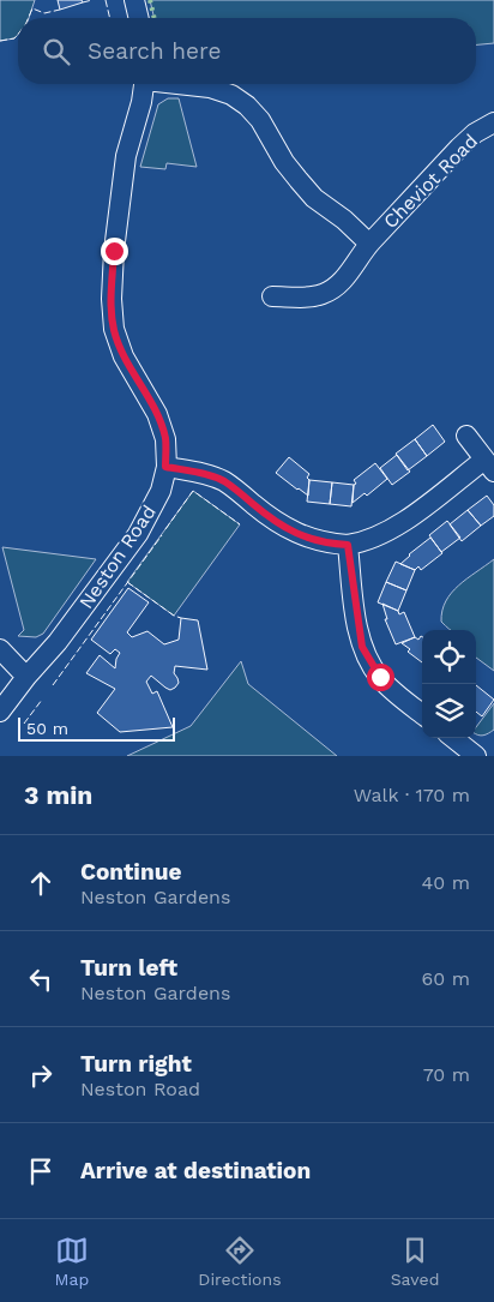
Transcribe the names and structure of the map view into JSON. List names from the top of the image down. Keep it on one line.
{"streets":{"street":["Cheviot Road","Neston Road"]},"scale_bar":"50 m","page":{"search":"Search here","scale":"50 m","heading":["3 min","Walk · 170 m"],"list":[["Continue","Neston Gardens","40 m"],["Turn left","Neston Gardens","60 m"],["Turn right","Neston Road","70 m"],"Arrive at destination"],"nav":["Map","Directions","Saved"]}}
